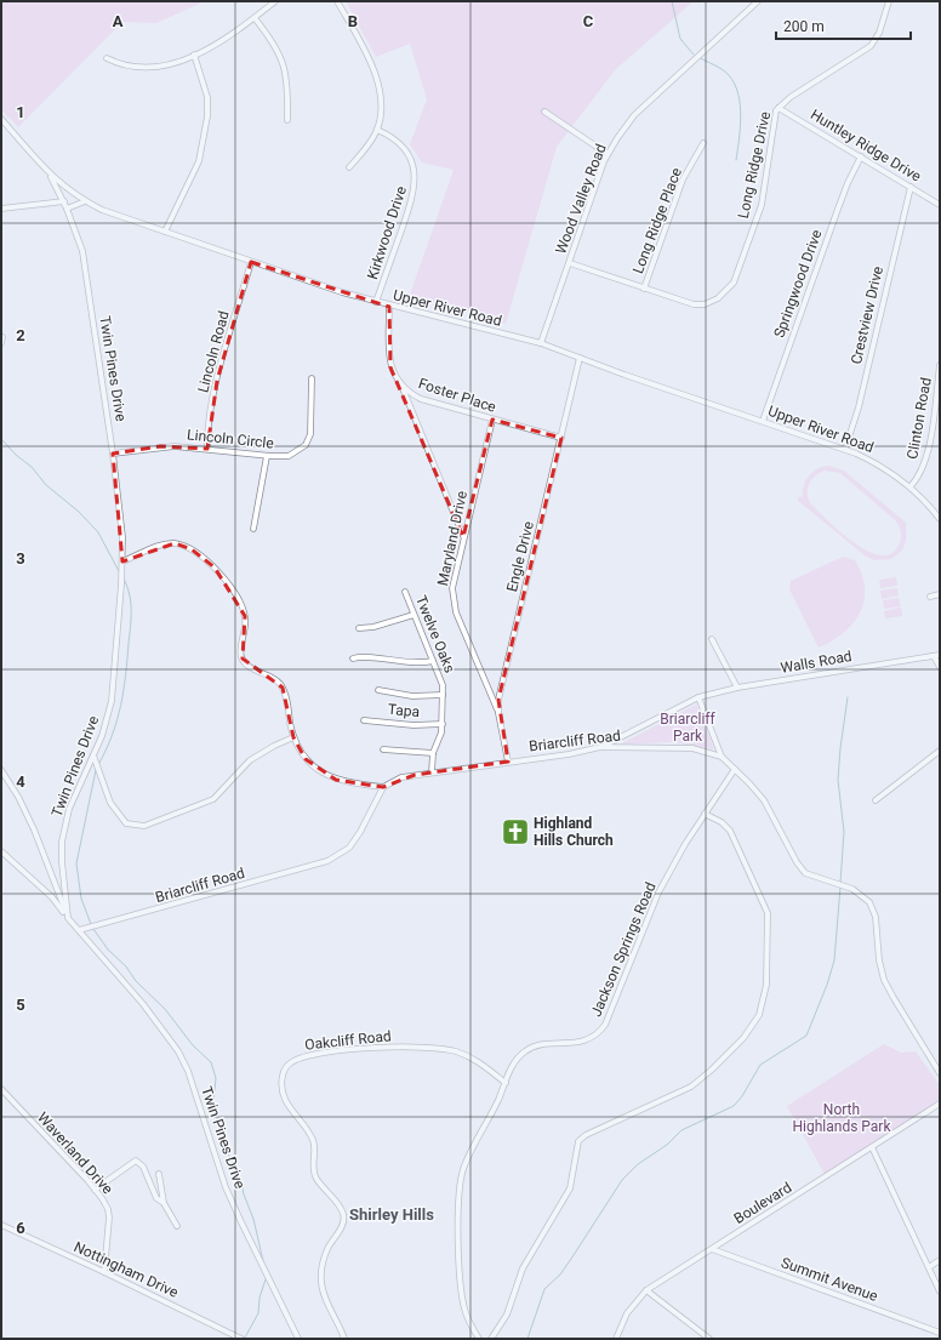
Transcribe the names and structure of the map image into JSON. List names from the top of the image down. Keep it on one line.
{"streets":{"street":["Huntley Ridge Drive","Long Ridge Drive","Wood Valley Road","Long Ridge Place","Kirkwood Drive","Springwood Drive","Upper River Road","Crestview Drive","Lincoln Road","Twin Pines Drive","Foster Place","Clinton Road","Lincoln Circle","Maryland Drive","Engle Drive","Twelve Oaks","Walls Road","Tapa","Briarcliff Road","Jackson Springs Road","Oakcliff Road","Waverland Drive","Boulevard","Nottingham Drive","Summit Avenue"]},"crossings":[["Huntley Ridge Drive","Long Ridge Drive"],["Huntley Ridge Drive","Springwood Drive"],["Huntley Ridge Drive","Crestview Drive"],["Long Ridge Drive","Long Ridge Place"],["Wood Valley Road","Long Ridge Place"],["Wood Valley Road","Upper River Road"],["Kirkwood Drive","Upper River Road"],["Springwood Drive","Upper River Road"],["Upper River Road","Crestview Drive"],["Upper River Road","Lincoln Road"],["Upper River Road","Twin Pines Drive"],["Upper River Road","Foster Place"],["Upper River Road","Clinton Road"],["Upper River Road","Engle Drive"],["Lincoln Road","Lincoln Circle"],["Twin Pines Drive","Lincoln Circle"],["Twin Pines Drive","Briarcliff Road"],["Foster Place","Maryland Drive"],["Foster Place","Engle Drive"],["Maryland Drive","Engle Drive"],["Engle Drive","Briarcliff Road"],["Twelve Oaks","Tapa"],["Twelve Oaks","Briarcliff Road"],["Walls Road","Briarcliff Road"],["Briarcliff Road","Jackson Springs Road"],["Jackson Springs Road","Oakcliff Road"],["Waverland Drive","Nottingham Drive"],["Boulevard","Summit Avenue"]],"districts":["Shirley Hills"],"parks":["Briarcliff Park","North Highlands Park"],"places":{"church":["Highland Hills Church"]},"scale_bar":"200 m","grid":{"columns":["A","B","C"],"rows":["1","2","3","4","5","6"]}}
